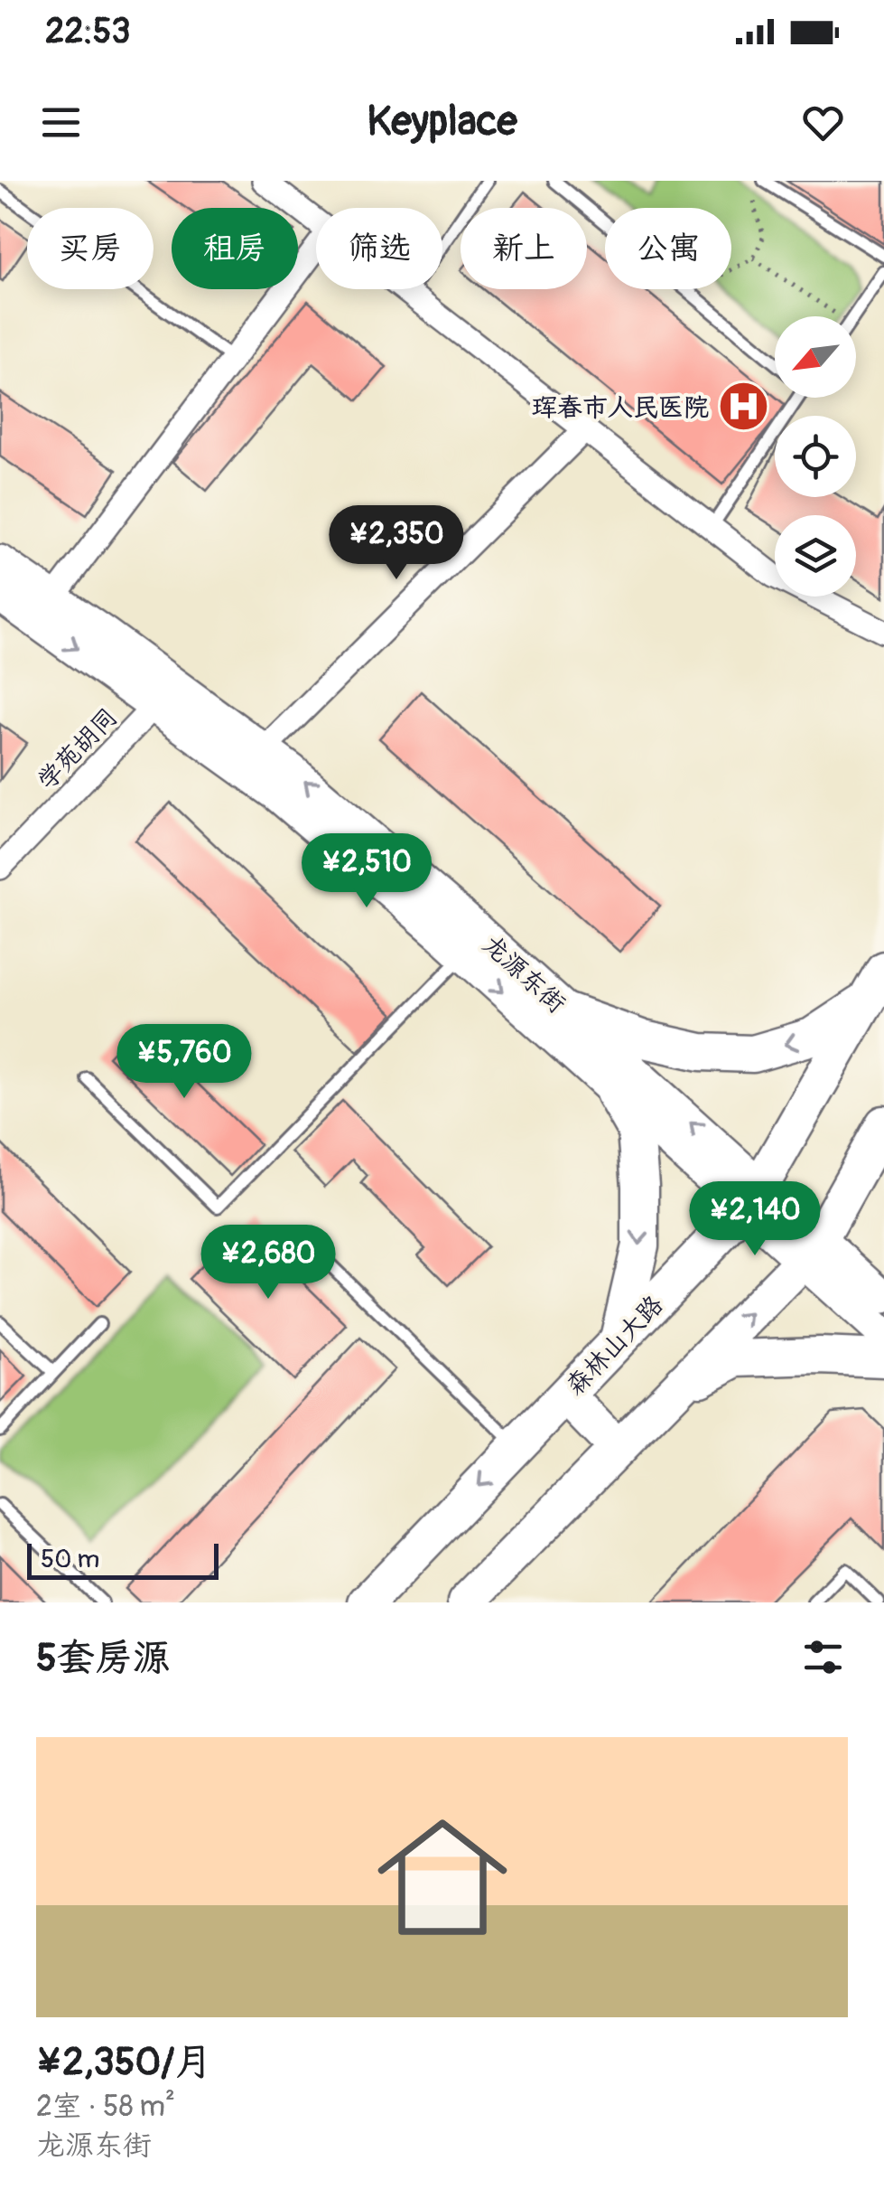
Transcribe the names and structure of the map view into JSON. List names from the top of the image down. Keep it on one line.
{"streets":{"main road":["龙源东街","森林山大路"],"street":["学苑胡同"]},"crossings":[["学苑胡同","龙源东街"],["龙源东街","森林山大路"]],"places":{"hospital":["珲春市人民医院"]},"scale_bar":"50 m","north":"bottom left","page":{"status":"22:53","header":"Keyplace","chip":["买房","租房","筛选","新上","公寓"],"price":["¥2,350","¥2,510","¥5,760","¥2,140","¥2,680"],"scale":"50 m","heading":"5套房源","list":[{"name":"¥2,350/月","note":"2室 · 58 m² · 龙源东街"}]}}
